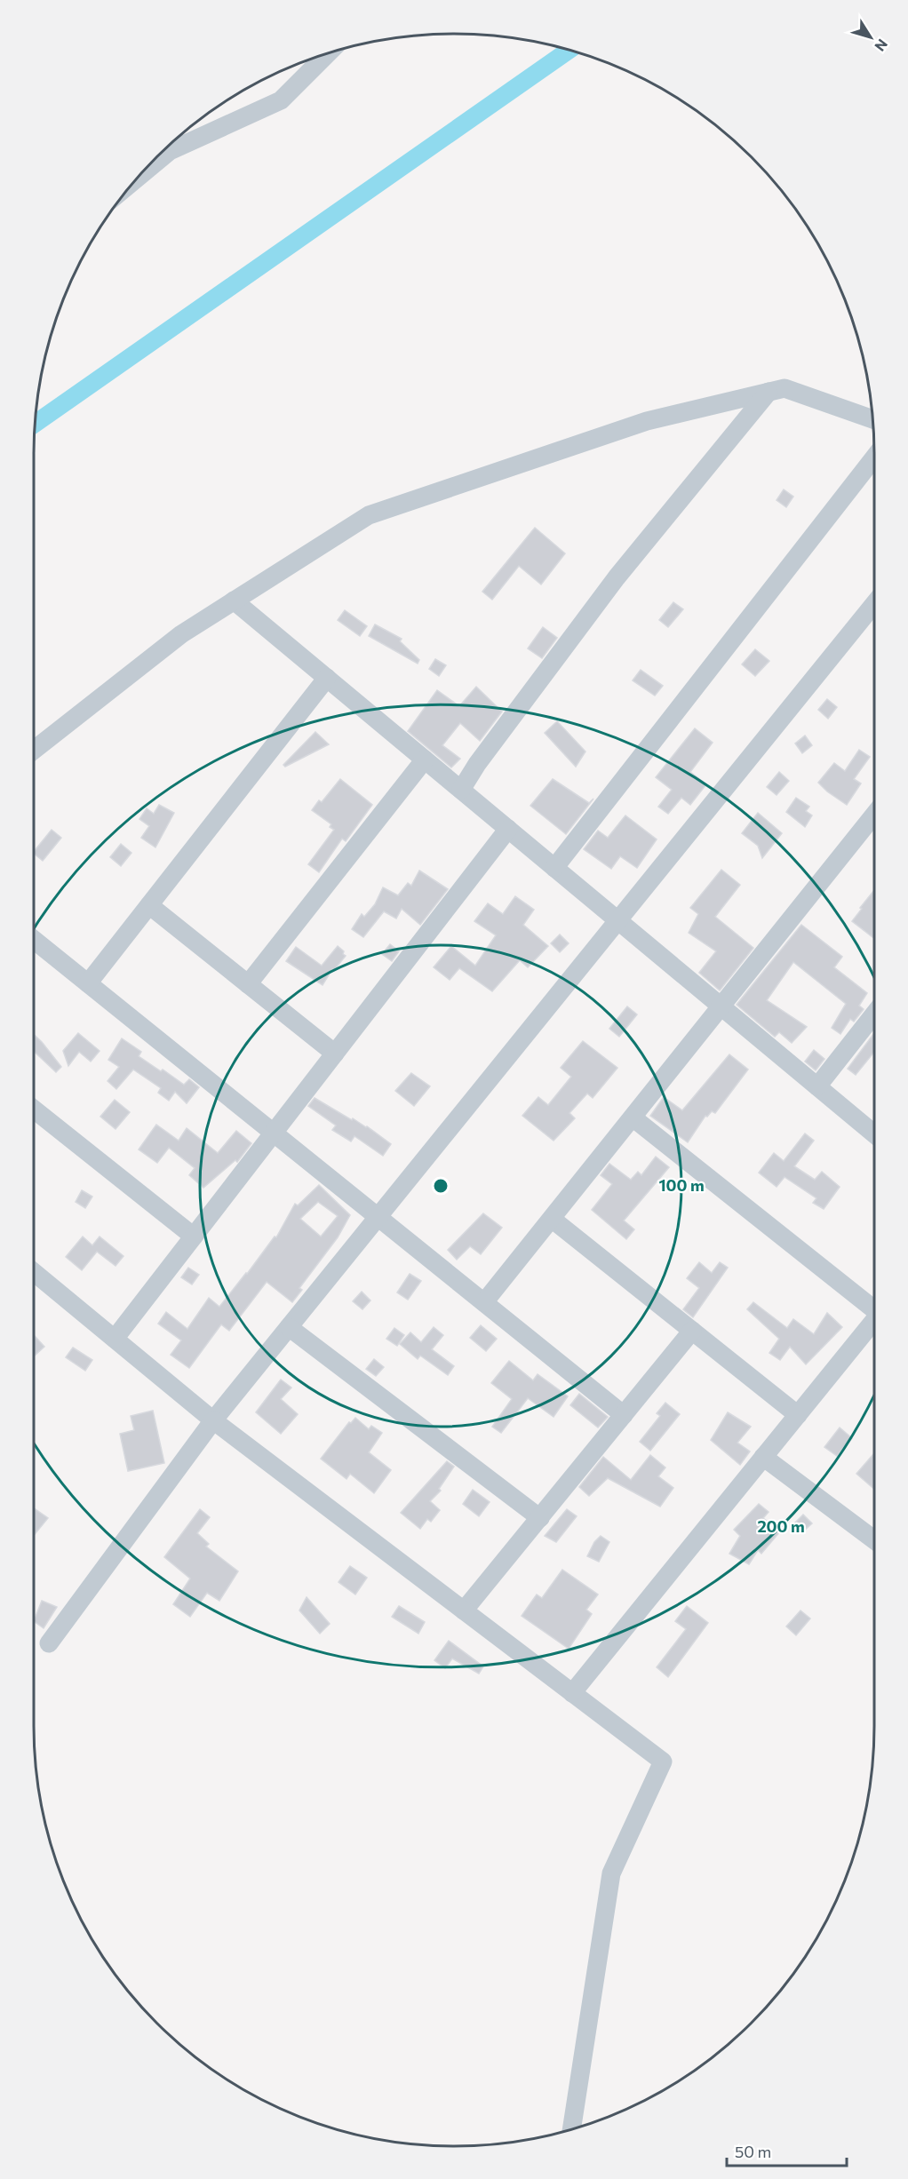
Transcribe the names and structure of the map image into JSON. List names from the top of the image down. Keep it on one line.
{"scale_bar":"50 m","north":"bottom right","rings":["100 m","200 m"]}
